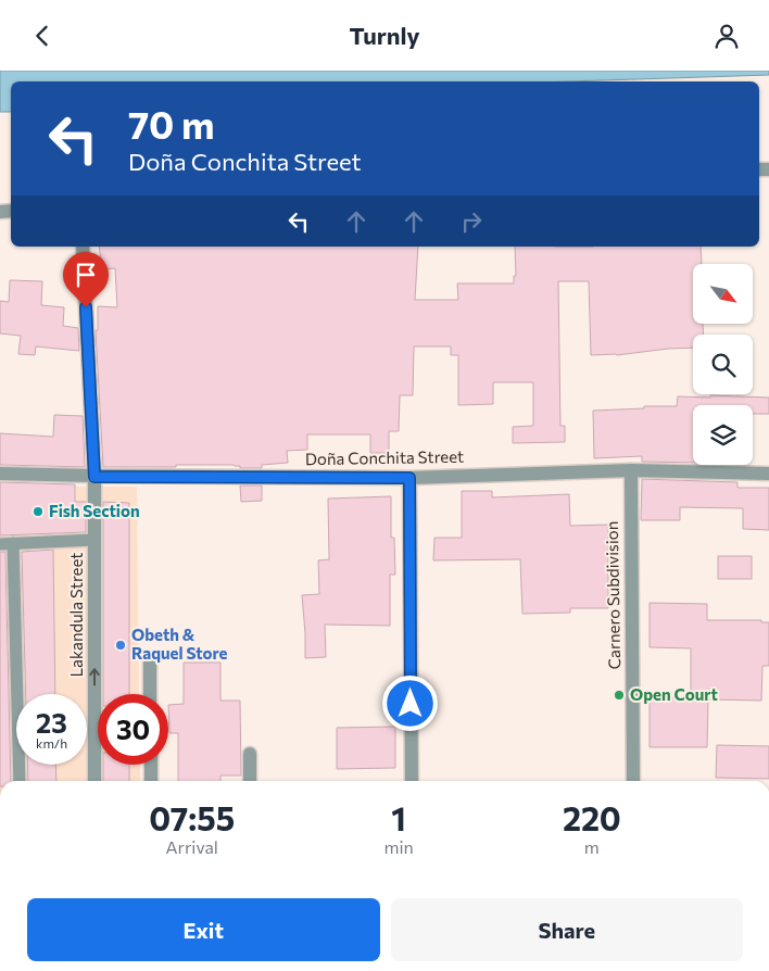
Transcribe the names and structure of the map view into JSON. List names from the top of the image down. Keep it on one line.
{"streets":{"street":["Doña Conchita Street","Carnero Subdivision","Lakandula Street"]},"crossings":[["Doña Conchita Street","Carnero Subdivision"],["Doña Conchita Street","Lakandula Street"]],"one_way":["Lakandula Street"],"places":["Fish Section","Obeth & Raquel Store","Open Court"],"north":"bottom right","page":{"header":"Turnly","turn":["70 m","Doña Conchita Street"],"speed":"23 km/h","limit":"30","eta":["07:55","Arrival","1","min","220","m"],"buttons":["Exit","Share"]}}
